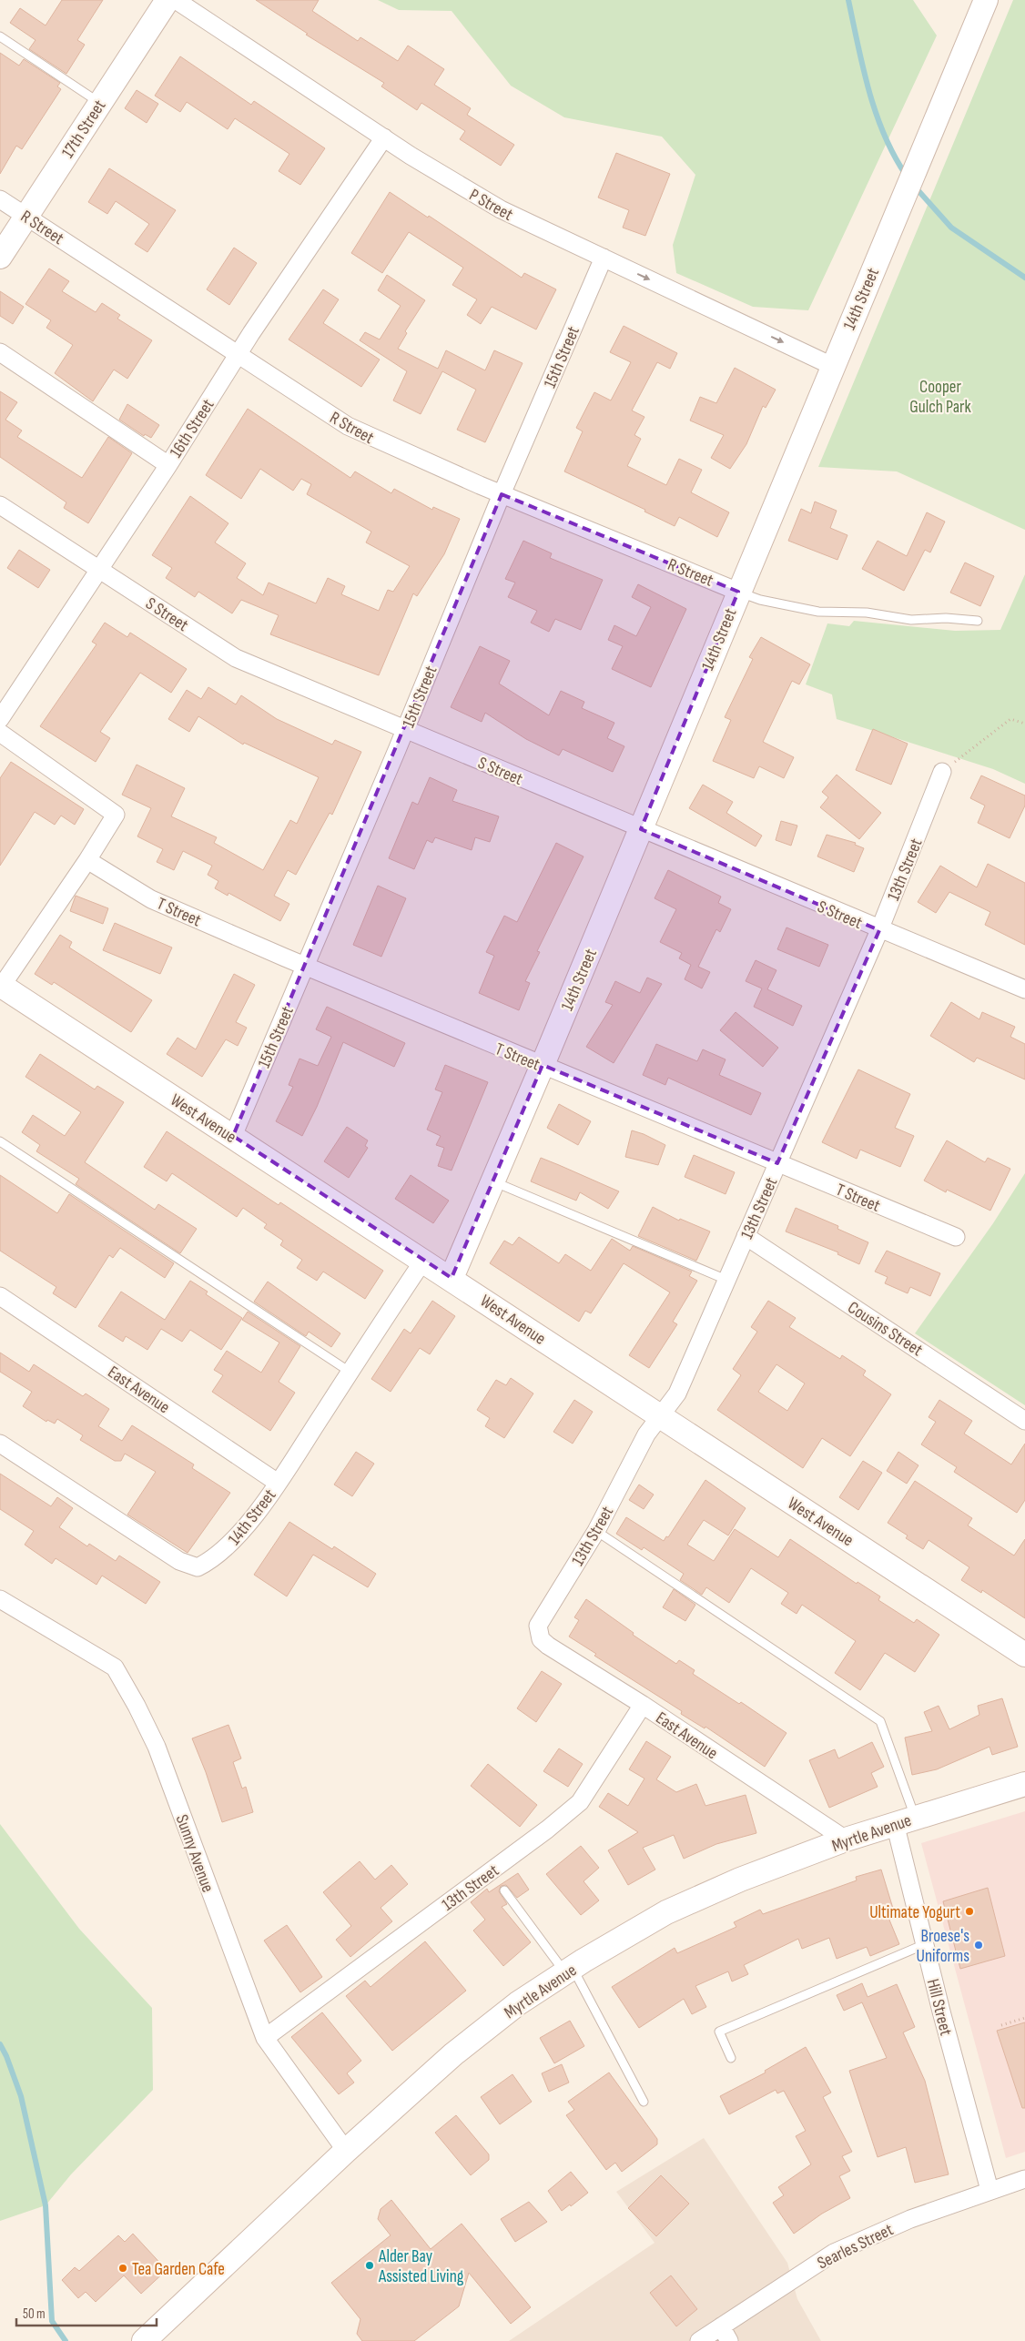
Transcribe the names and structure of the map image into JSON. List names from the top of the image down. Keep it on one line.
{"streets":{"main road":["17th Street","14th Street","West Avenue","Myrtle Avenue"],"street":["P Street","R Street","15th Street","16th Street","S Street","13th Street","T Street","Cousins Street","East Avenue","Sunny Avenue","Hill Street","Searles Street"]},"crossings":[["17th Street","R Street"],["P Street","14th Street"],["P Street","15th Street"],["P Street","16th Street"],["R Street","14th Street"],["R Street","15th Street"],["R Street","16th Street"],["14th Street","S Street"],["14th Street","T Street"],["14th Street","West Avenue"],["14th Street","East Avenue"],["15th Street","S Street"],["15th Street","T Street"],["15th Street","West Avenue"],["16th Street","S Street"],["S Street","13th Street"],["13th Street","T Street"],["13th Street","West Avenue"],["13th Street","Cousins Street"],["13th Street","East Avenue"],["13th Street","Sunny Avenue"],["East Avenue","Myrtle Avenue"],["Myrtle Avenue","Sunny Avenue"],["Myrtle Avenue","Hill Street"],["Hill Street","Searles Street"]],"parks":["Cooper Gulch Park"],"places":["Ultimate Yogurt","Broese's Uniforms","Alder Bay Assisted Living","Tea Garden Cafe"],"scale_bar":"50 m"}
